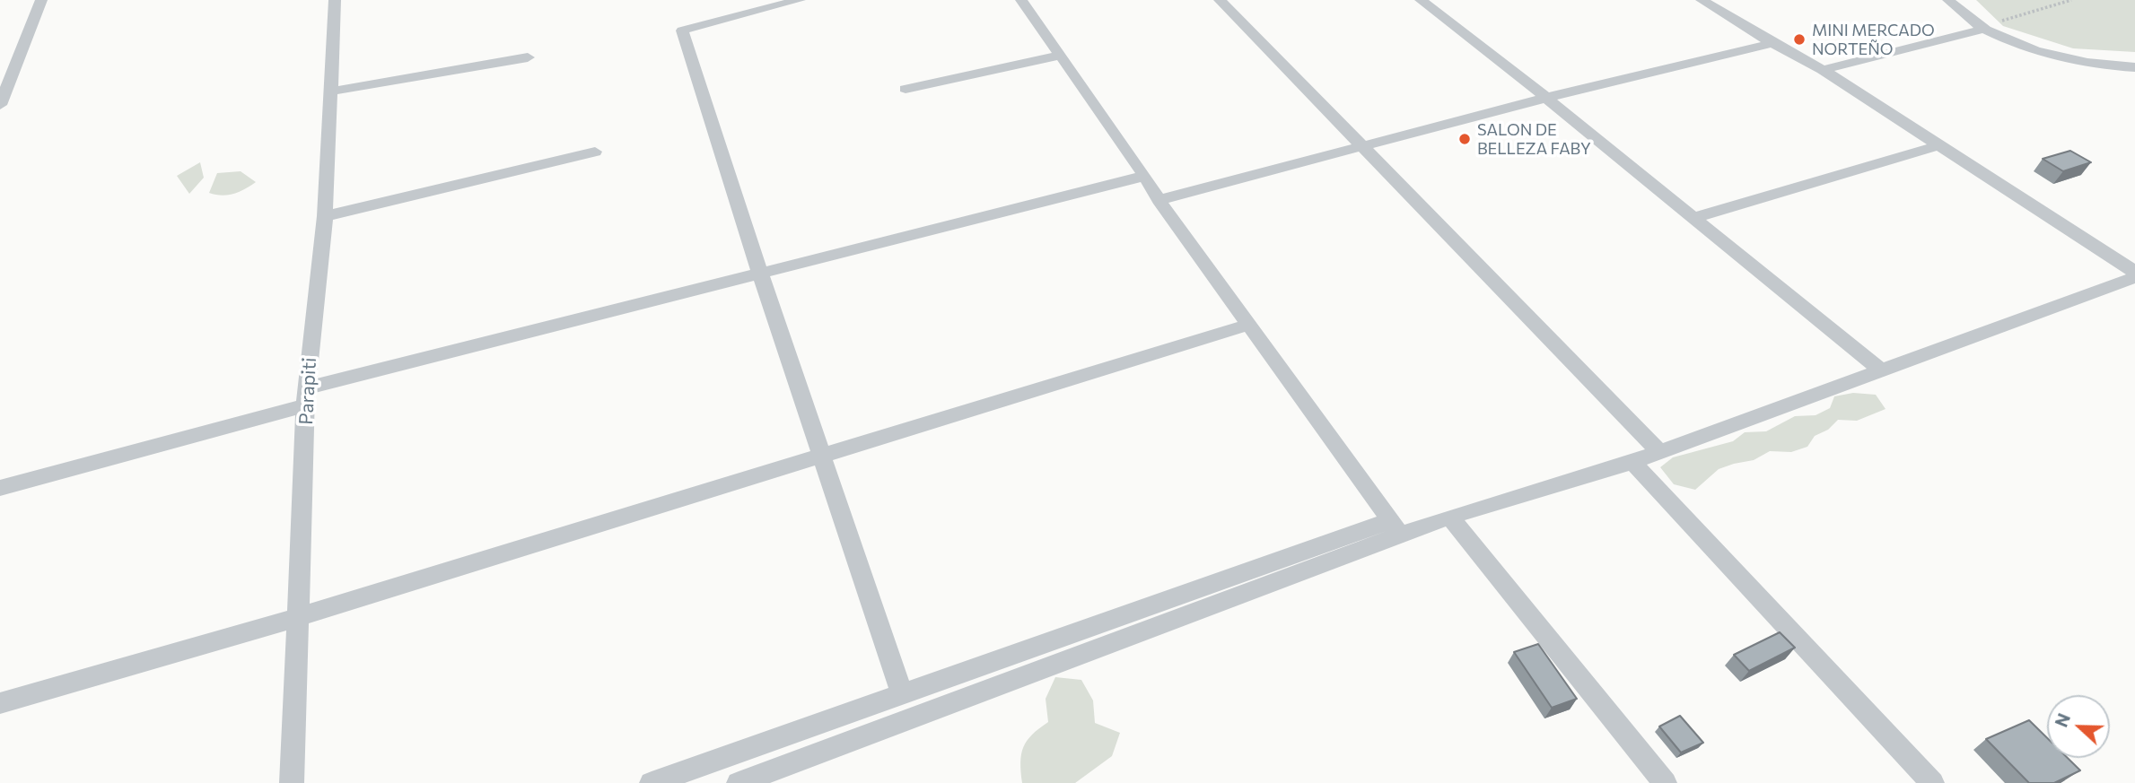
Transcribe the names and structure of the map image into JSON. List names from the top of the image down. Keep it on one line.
{"streets":{"street":["Parapiti"]},"places":["MINI MERCADO NORTEÑO","SALON DE BELLEZA FABY"],"north":"left"}
